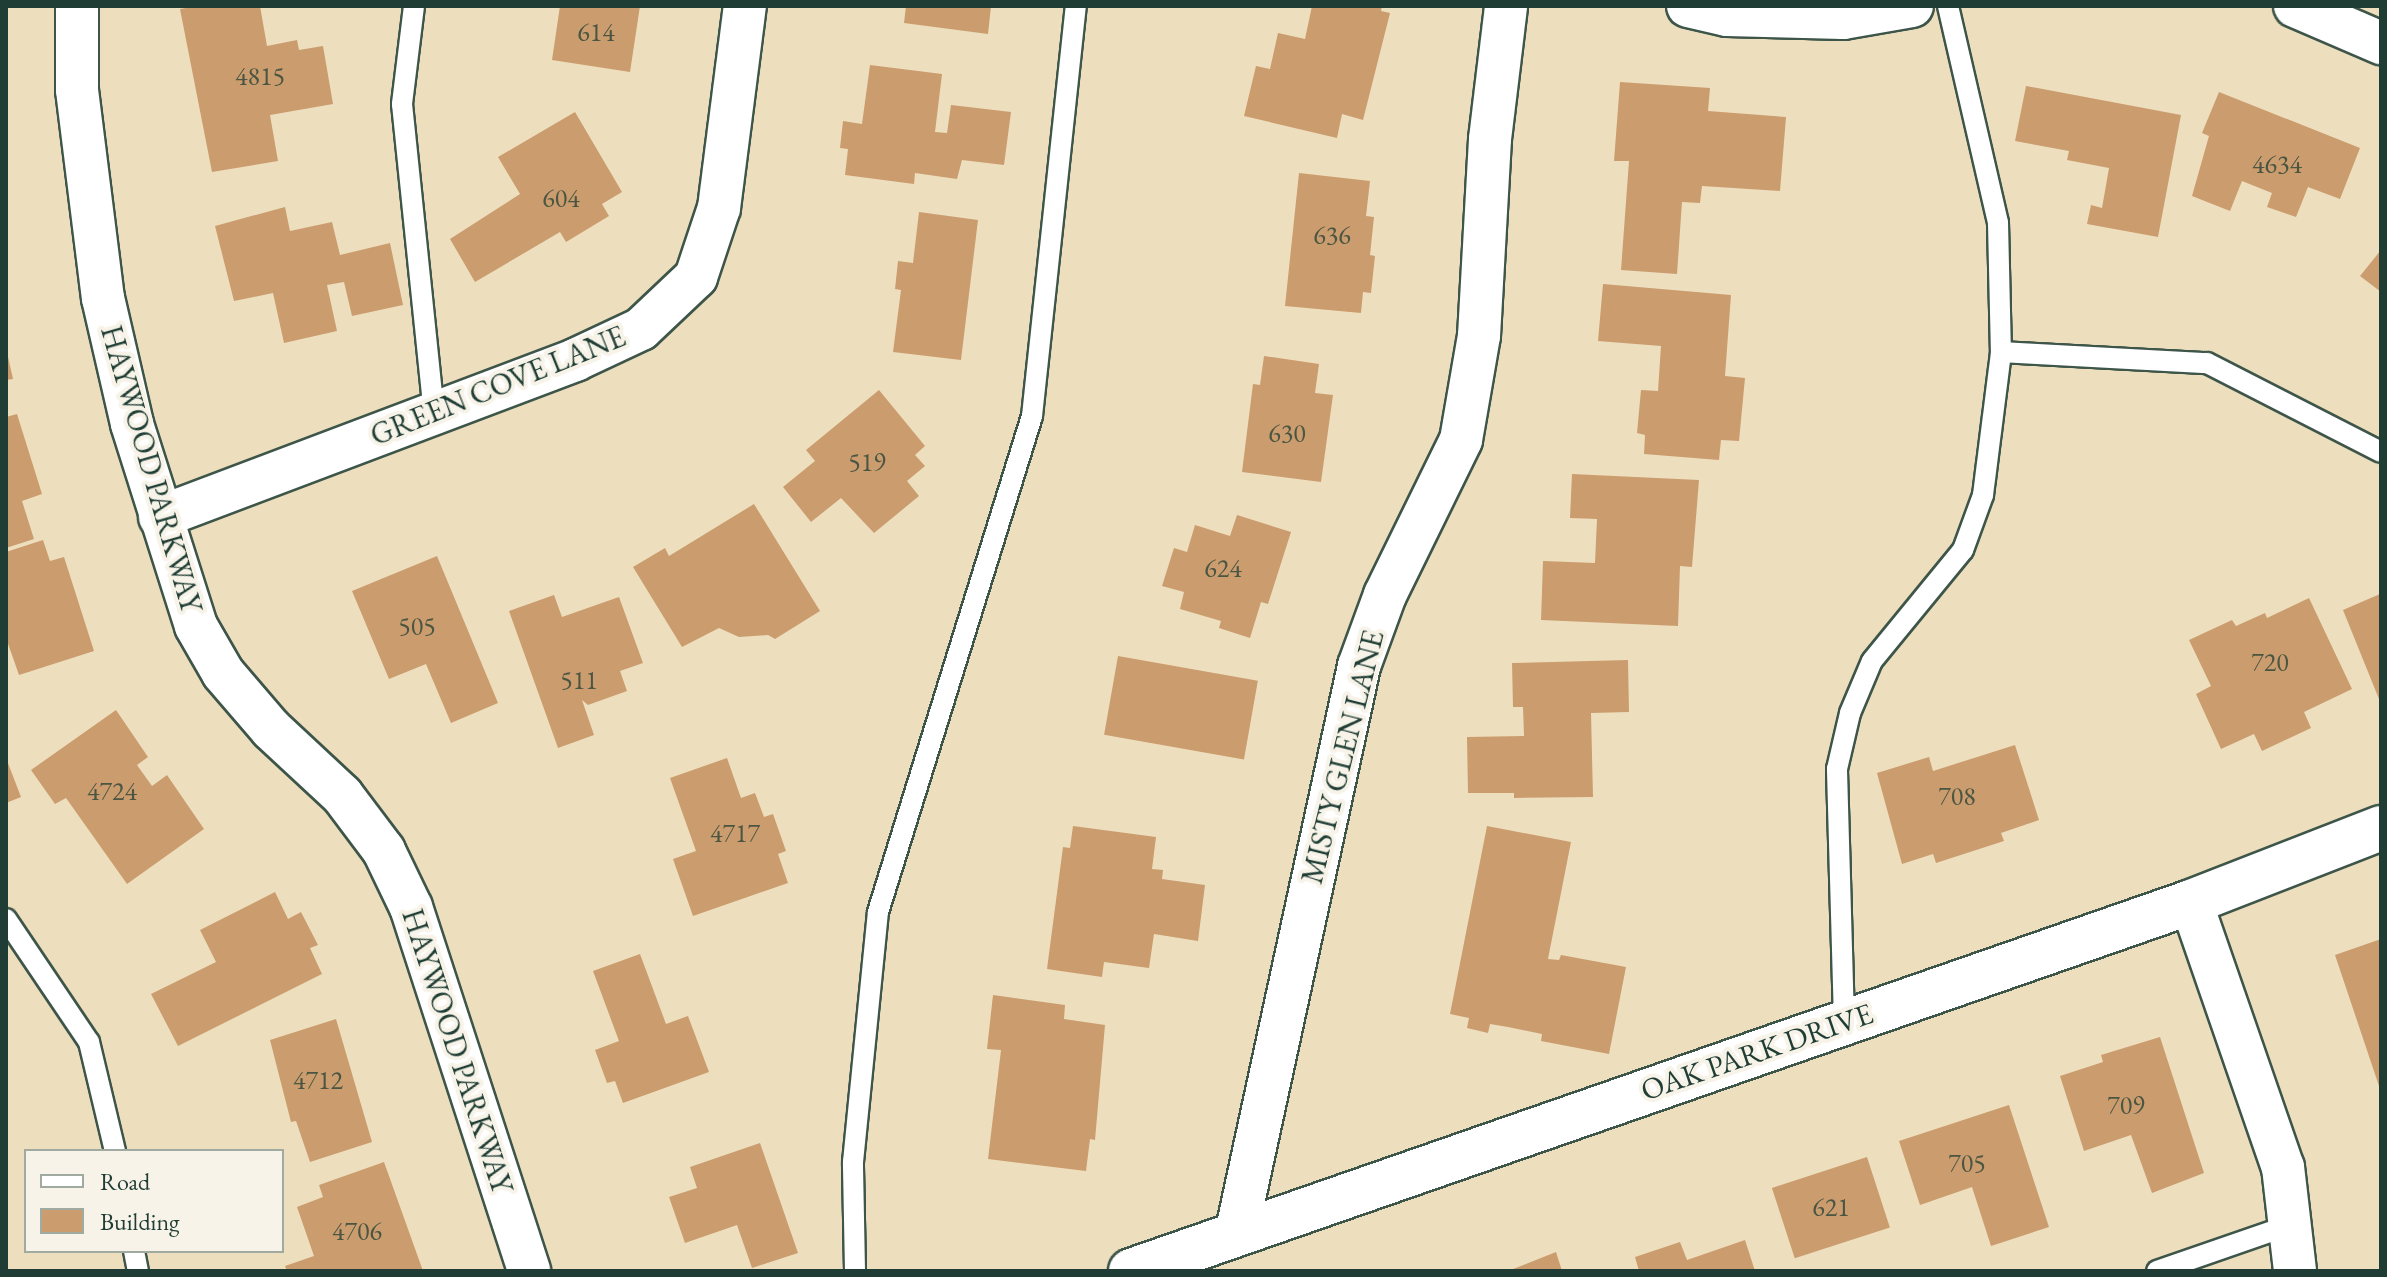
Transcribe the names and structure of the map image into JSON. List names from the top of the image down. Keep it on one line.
{"streets":{"street":["GREEN COVE LANE","HAYWOOD PARKWAY","MISTY GLEN LANE","OAK PARK DRIVE"]},"crossings":[["GREEN COVE LANE","HAYWOOD PARKWAY"],["MISTY GLEN LANE","OAK PARK DRIVE"]],"house_numbers":["614","4815","4634","604","636","630","519","624","505","720","511","4724","708","4717","4712","709","705","621","4706"],"legend":["Road","Building"]}
